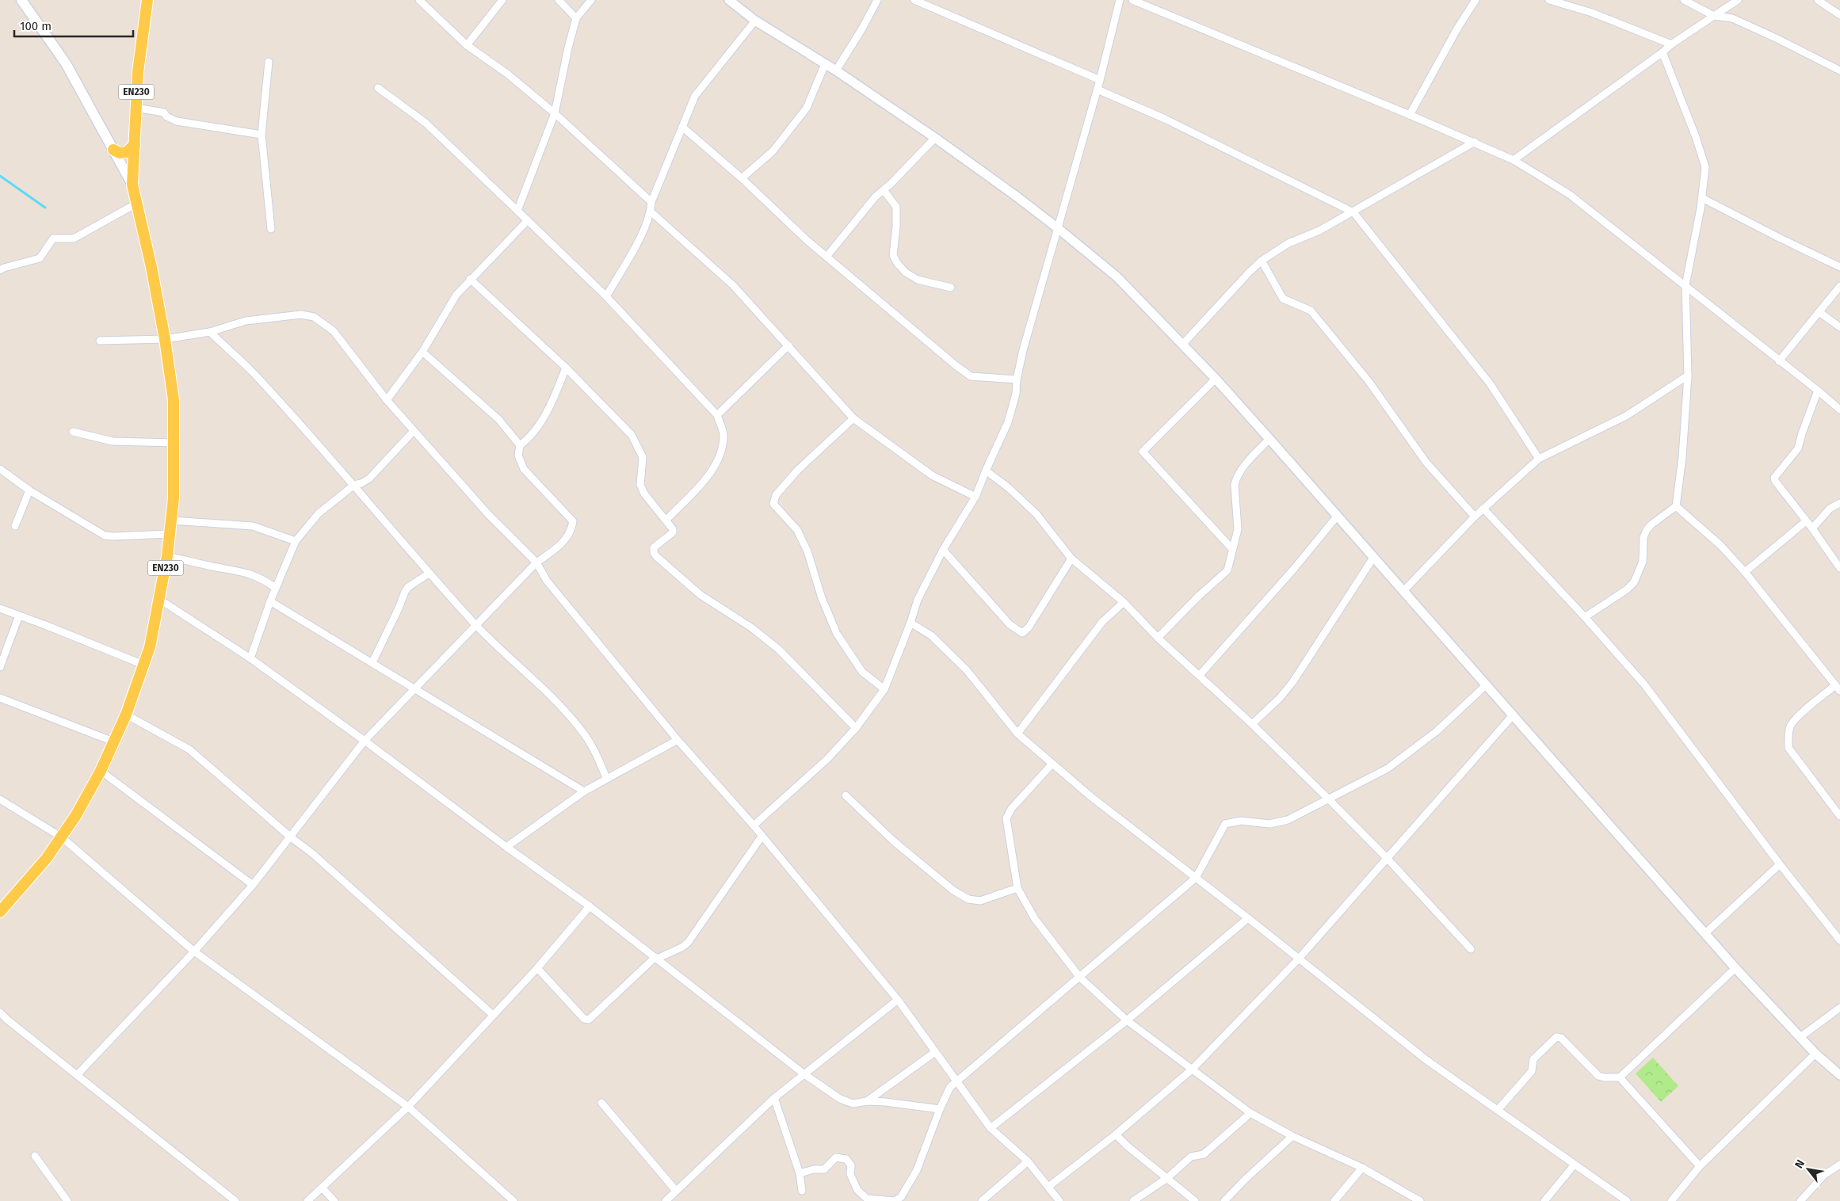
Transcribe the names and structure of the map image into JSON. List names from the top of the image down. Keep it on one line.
{"streets":{"main road":["EN230"]},"scale_bar":"100 m","north":"top left"}
